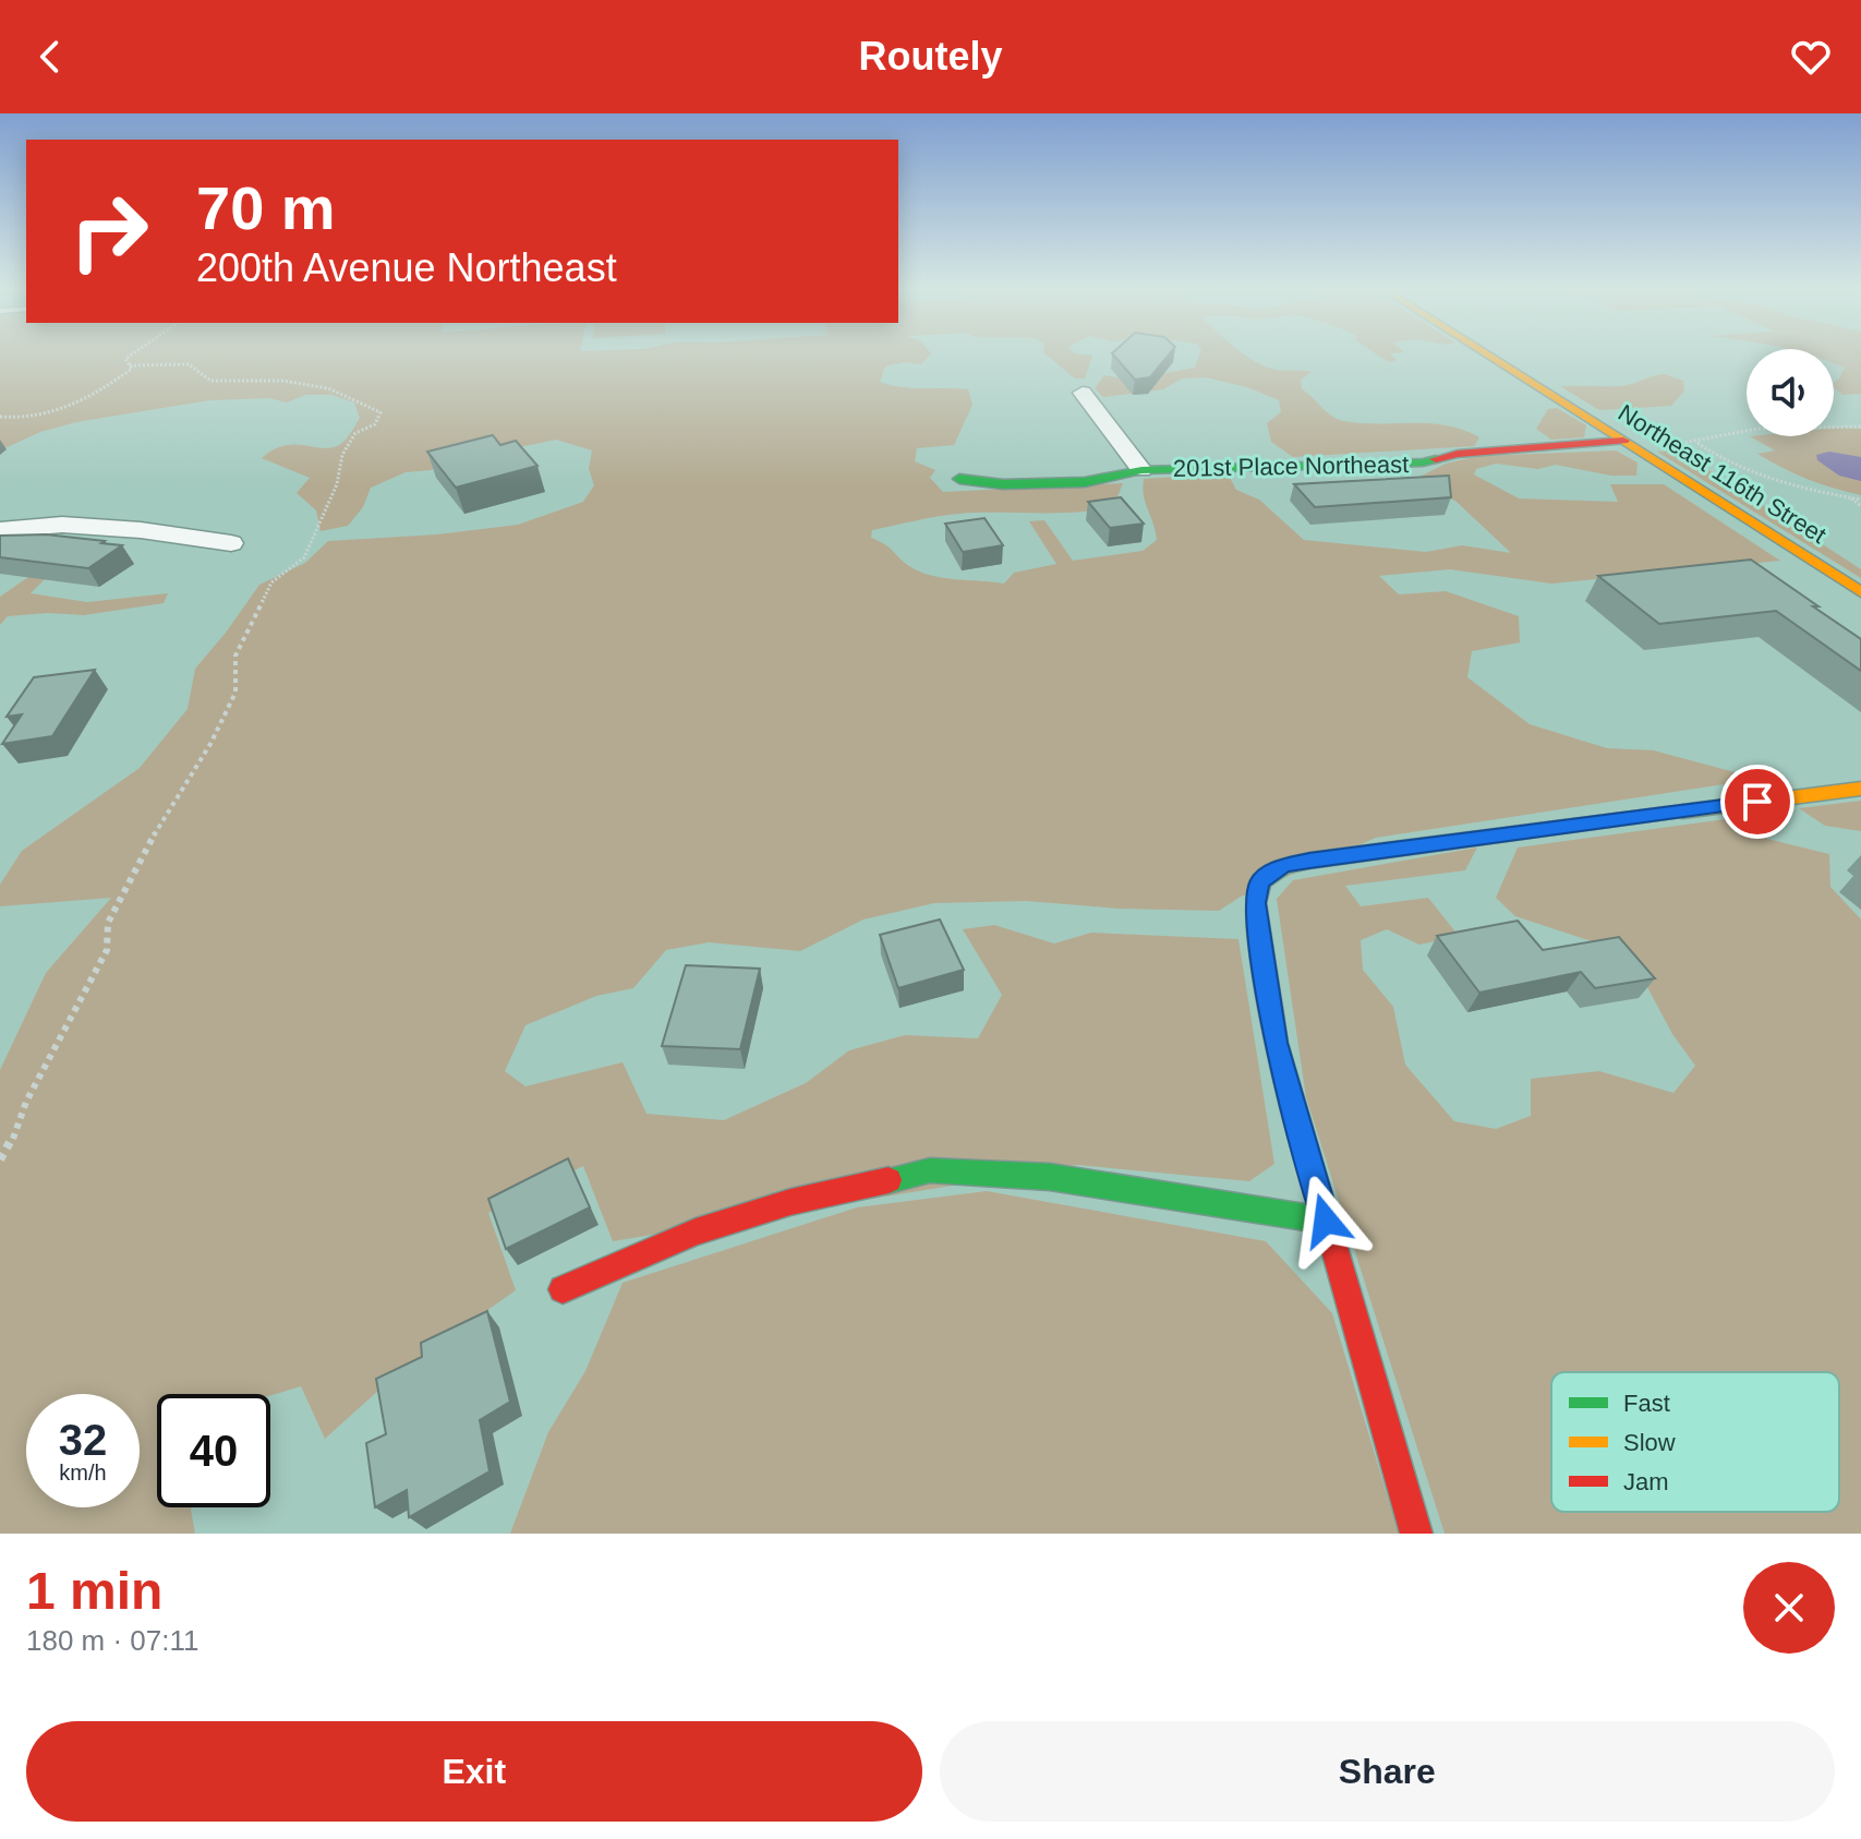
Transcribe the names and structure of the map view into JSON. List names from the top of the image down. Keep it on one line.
{"streets":{"street":["201st Place Northeast","Northeast 116th Street"]},"crossings":[["201st Place Northeast","Northeast 116th Street"]],"legend":["Fast","Slow","Jam"],"page":{"header":"Routely","turn":["70 m","200th Avenue Northeast"],"speed":"32 km/h","limit":"40","heading":["1 min","180 m · 07:11"],"buttons":["Exit","Share"]}}
